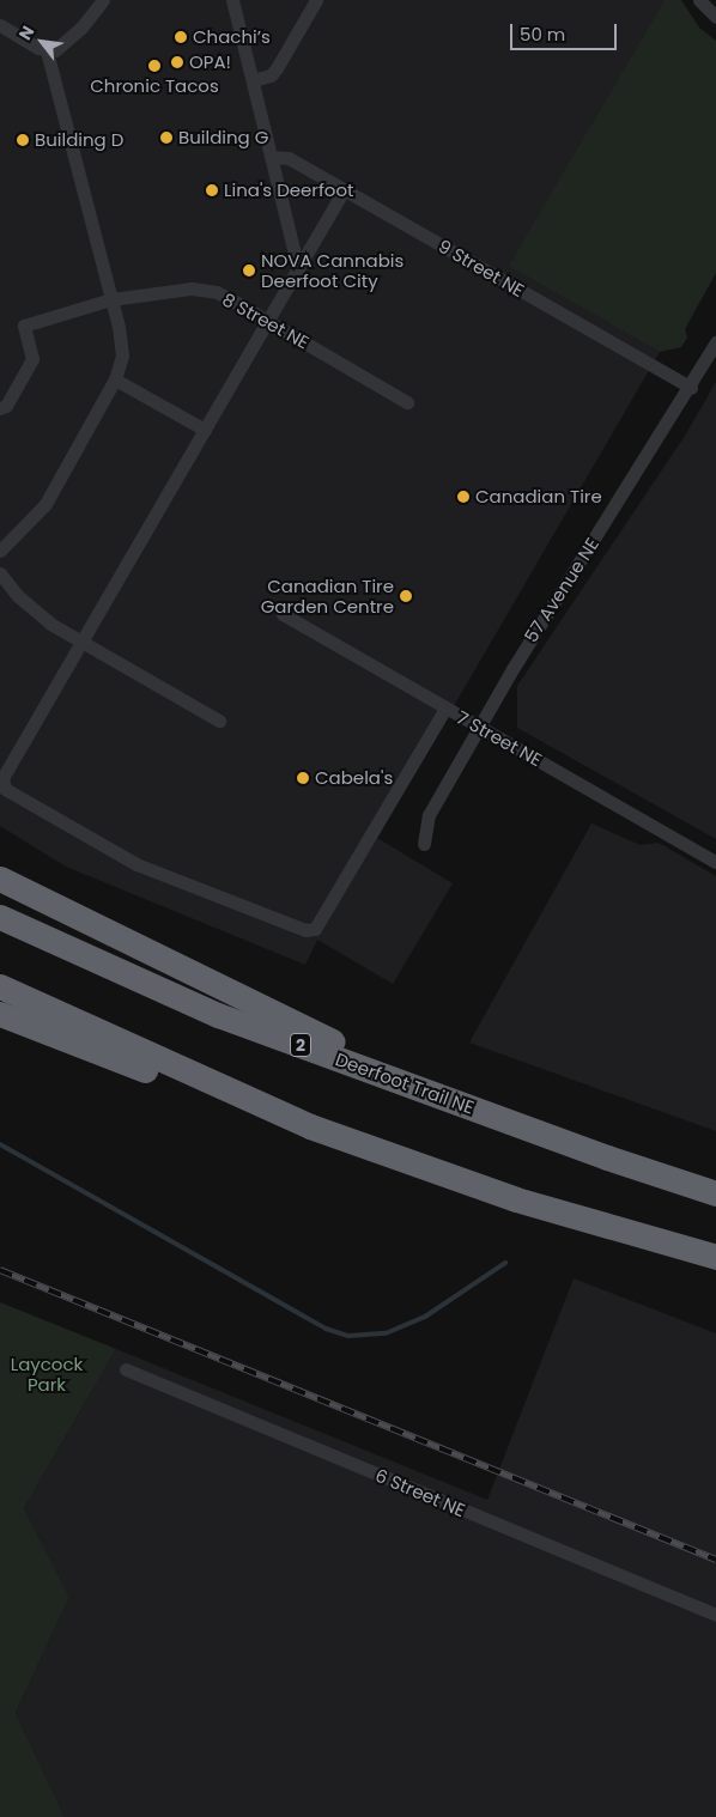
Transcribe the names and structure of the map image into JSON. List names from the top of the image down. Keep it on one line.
{"streets":{"highway":["2","Deerfoot Trail NE"],"street":["9 Street NE","8 Street NE","57 Avenue NE","7 Street NE","6 Street NE"]},"crossings":[["9 Street NE","57 Avenue NE"],["57 Avenue NE","7 Street NE"]],"parks":["Laycock Park"],"places":["Chachi’s","OPA!","Chronic Tacos","Building G","Building D","Lina's Deerfoot","NOVA Cannabis Deerfoot City","Canadian Tire","Canadian Tire Garden Centre","Cabela's"],"scale_bar":"50 m","north":"top left"}
